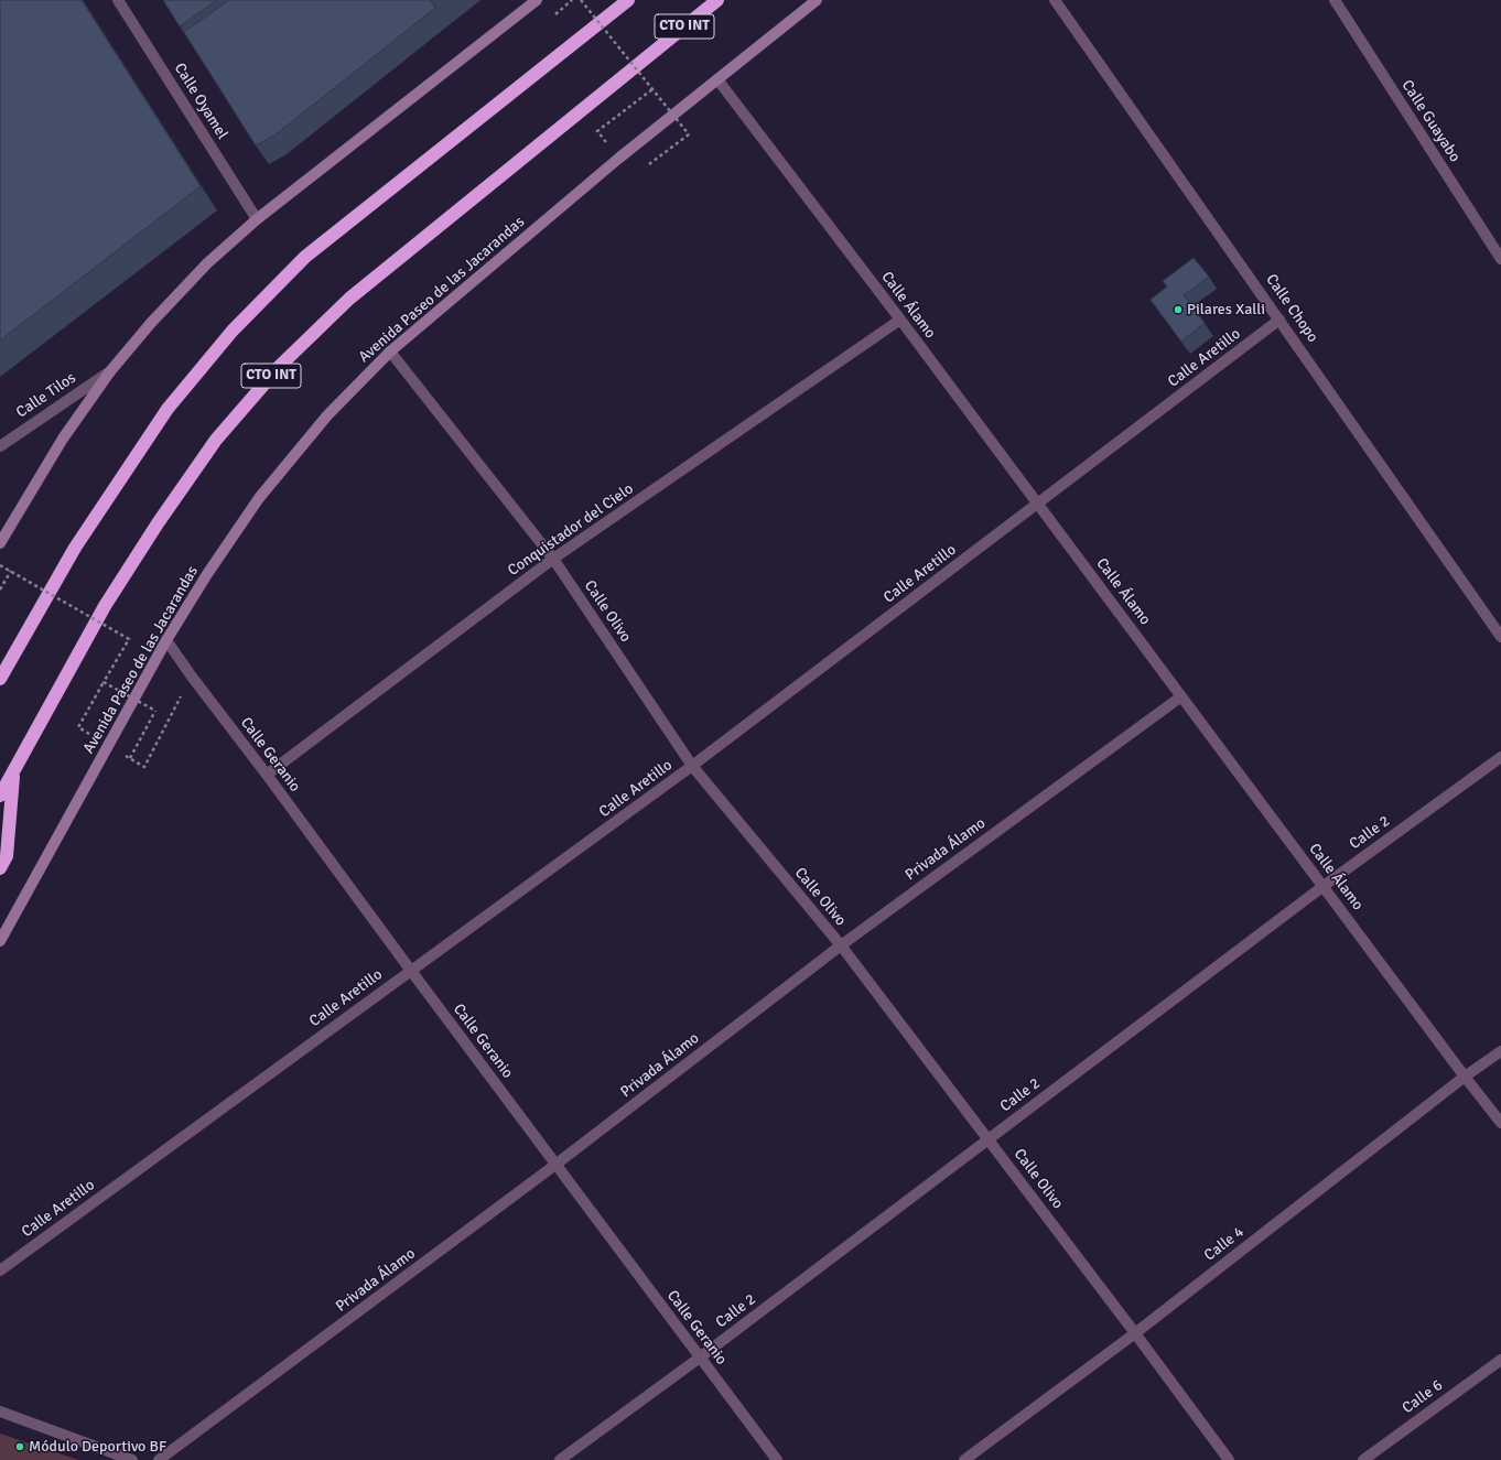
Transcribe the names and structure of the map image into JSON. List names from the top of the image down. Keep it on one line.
{"streets":{"highway":["CTO INT"],"main road":["Avenida Paseo de las Jacarandas"],"street":["Calle Oyamel","Calle Guayabo","Calle Álamo","Calle Chopo","Calle Aretillo","Calle Tilos","Conquistador del Cielo","Calle Olivo","Calle Geranio","Calle 2","Privada Álamo","Calle 4","Calle 6"]},"crossings":[["Avenida Paseo de las Jacarandas","Calle Álamo"],["Avenida Paseo de las Jacarandas","Calle Olivo"],["Avenida Paseo de las Jacarandas","Calle Geranio"],["Calle Álamo","Calle Aretillo"],["Calle Álamo","Conquistador del Cielo"],["Calle Álamo","Calle 2"],["Calle Álamo","Privada Álamo"],["Calle Álamo","Calle 4"],["Calle Chopo","Calle Aretillo"],["Calle Aretillo","Calle Olivo"],["Calle Aretillo","Calle Geranio"],["Conquistador del Cielo","Calle Olivo"],["Conquistador del Cielo","Calle Geranio"],["Calle Olivo","Calle 2"],["Calle Olivo","Privada Álamo"],["Calle Olivo","Calle 4"],["Calle Geranio","Calle 2"],["Calle Geranio","Privada Álamo"]],"places":["Pilares Xalli","Módulo Deportivo BF"]}
